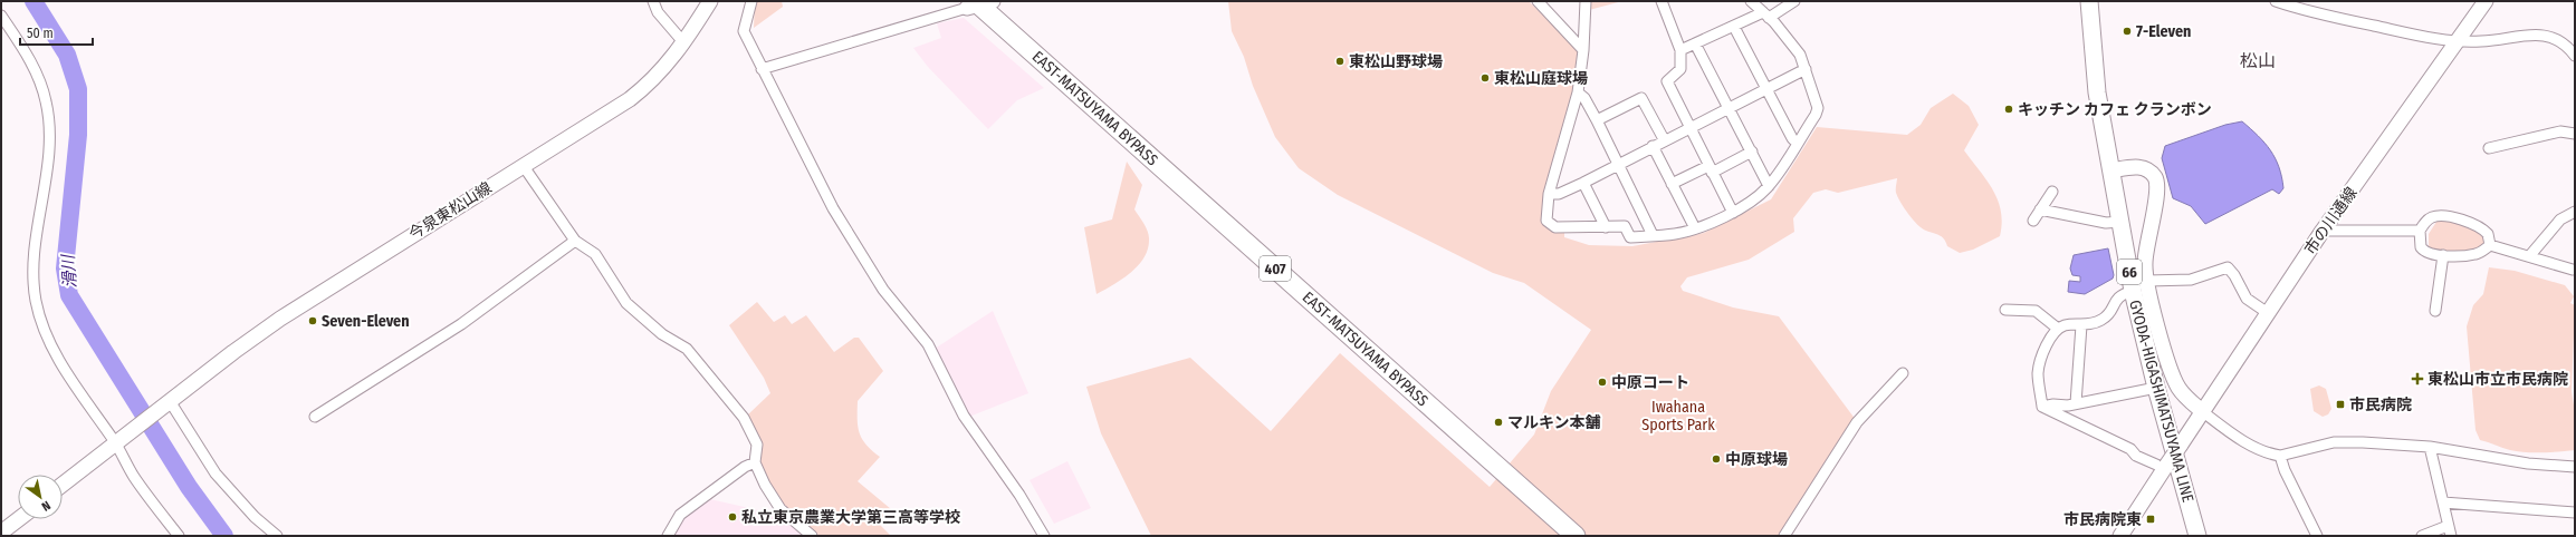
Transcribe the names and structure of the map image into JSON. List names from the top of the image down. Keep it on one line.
{"streets":{"highway":["EAST-MATSUYAMA BYPASS","407"],"main road":["66","GYODA-HIGASHIMATSUYAMA LINE"],"street":["今泉東松山線","市の川通線"]},"districts":["松山"],"water":["滑川"],"parks":["Iwahana Sports Park"],"places":{"other":["7-Eleven","東松山野球場","東松山庭球場","キッチン カフェ クランボン","Seven-Eleven","中原コート","マルキン本舗","中原球場","私立東京農業大学第三高等学校"],"health":["東松山市立市民病院"],"transit":["市民病院","市民病院東"]},"scale_bar":"50 m","north":"bottom right"}
